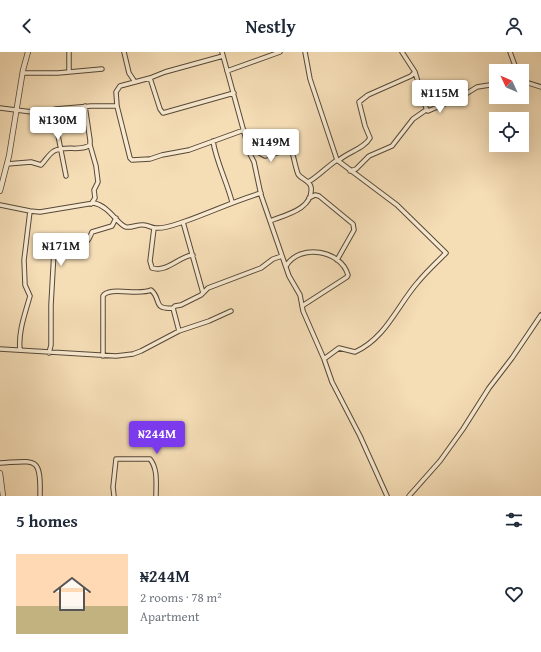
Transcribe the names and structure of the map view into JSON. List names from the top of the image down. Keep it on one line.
{"north":"top left","page":{"header":"Nestly","price":["₦115M","₦130M","₦149M","₦171M","₦244M"],"heading":"5 homes","list":[{"name":"₦244M","note":"2 rooms · 78 m² · Apartment"}]}}
